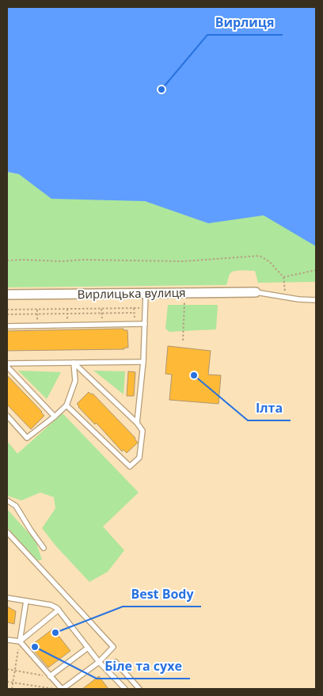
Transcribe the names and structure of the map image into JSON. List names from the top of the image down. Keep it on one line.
{"streets":{"street":["Вирлицька вулиця"]},"places":["Вирлиця","Ілта","Best Body","Біле та сухе"]}
